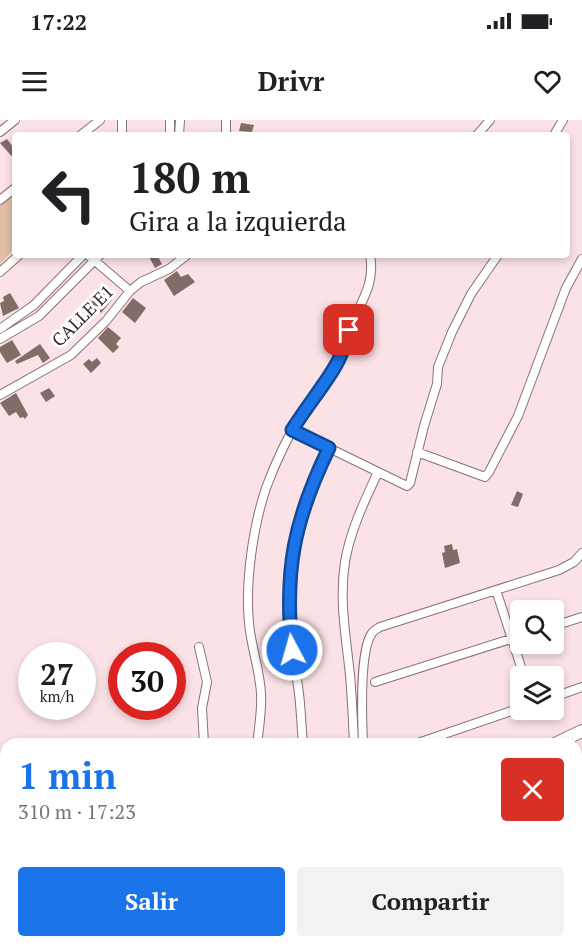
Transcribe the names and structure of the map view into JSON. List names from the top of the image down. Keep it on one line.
{"streets":{"street":["CALLE E1"]},"page":{"status":"17:22","header":"Drivr","turn":["180 m","Gira a la izquierda"],"speed":"27 km/h","limit":"30","heading":["1 min","310 m · 17:23"],"buttons":["Salir","Compartir"]}}
